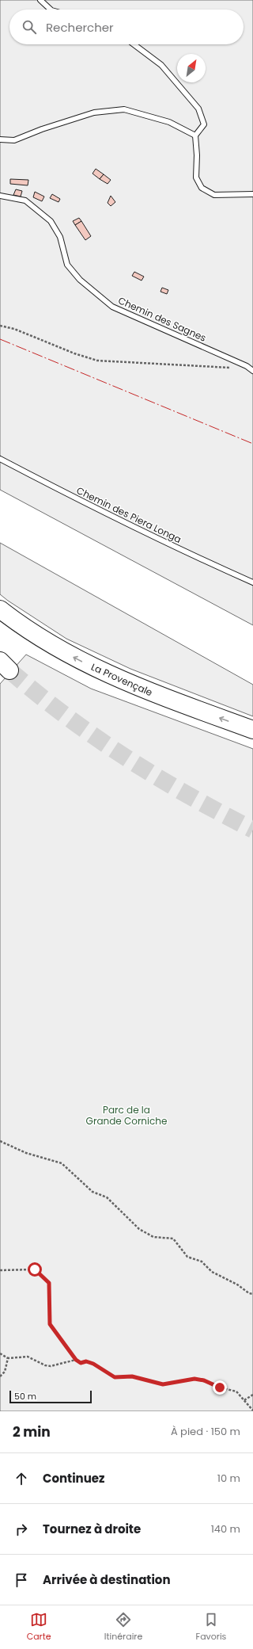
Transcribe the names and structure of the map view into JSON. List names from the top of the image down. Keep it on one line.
{"streets":{"highway":["La Provençale"],"lane":["Chemin des Sagnes","Chemin des Piera Longa"]},"one_way":["La Provençale"],"parks":["Parc de la Grande Corniche"],"scale_bar":"50 m","north":"top right","page":{"search":"Rechercher","scale":"50 m","heading":["2 min","À pied · 150 m"],"list":[["Continuez","10 m"],["Tournez à droite","140 m"],"Arrivée à destination"],"nav":["Carte","Itinéraire","Favoris"]}}
